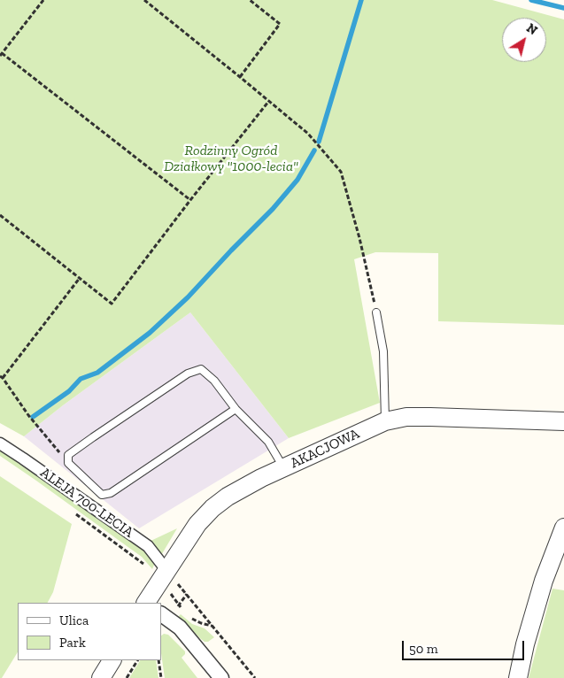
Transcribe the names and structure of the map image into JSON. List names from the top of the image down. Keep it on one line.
{"streets":{"street":["AKACJOWA","ALEJA 700-LECIA"]},"crossings":[["AKACJOWA","ALEJA 700-LECIA"]],"parks":["Rodzinny Ogród Działkowy \"1000-lecia\""],"legend":["Ulica","Park"],"scale_bar":"50 m","north":"top right"}
